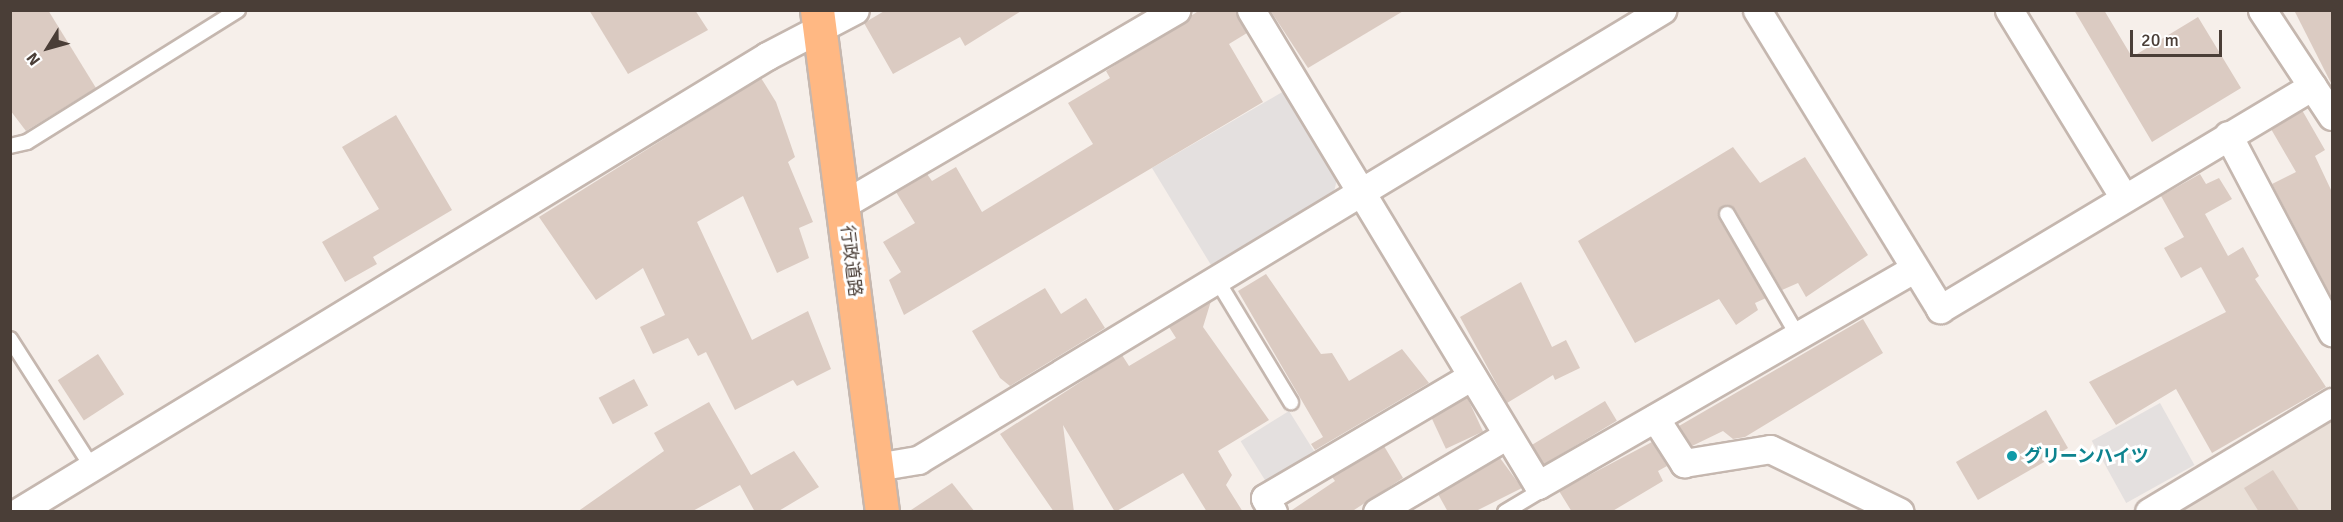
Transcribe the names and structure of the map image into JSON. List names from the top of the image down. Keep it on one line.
{"streets":{"highway":["行政道路"]},"places":["グリーンハイツ"],"scale_bar":"20 m","north":"bottom left"}
